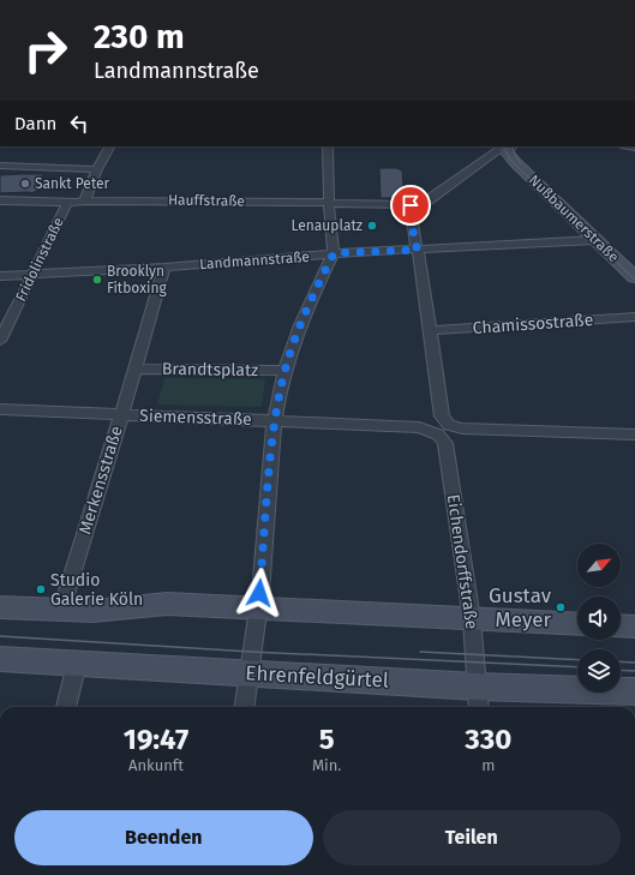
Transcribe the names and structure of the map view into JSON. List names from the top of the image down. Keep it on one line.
{"streets":{"main road":["Nußbaumerstraße","Ehrenfeldgürtel"],"street":["Hauffstraße","Fridolinstraße","Landmannstraße","Chamissostraße","Brandtsplatz","Siemensstraße","Merkensstraße","Eichendorffstraße"]},"crossings":[["Hauffstraße","Fridolinstraße"],["Nußbaumerstraße","Landmannstraße"],["Fridolinstraße","Landmannstraße"],["Landmannstraße","Merkensstraße"],["Brandtsplatz","Merkensstraße"],["Siemensstraße","Merkensstraße"],["Siemensstraße","Eichendorffstraße"],["Eichendorffstraße","Ehrenfeldgürtel"]],"places":["Sankt Peter","Lenauplatz","Brooklyn Fitboxing","Studio Galerie Köln","Gustav Meyer"],"north":"top right","page":{"turn":["230 m","Landmannstraße"],"then":"Dann","eta":["19:47","Ankunft","5","Min.","330","m"],"buttons":["Beenden","Teilen"]}}
